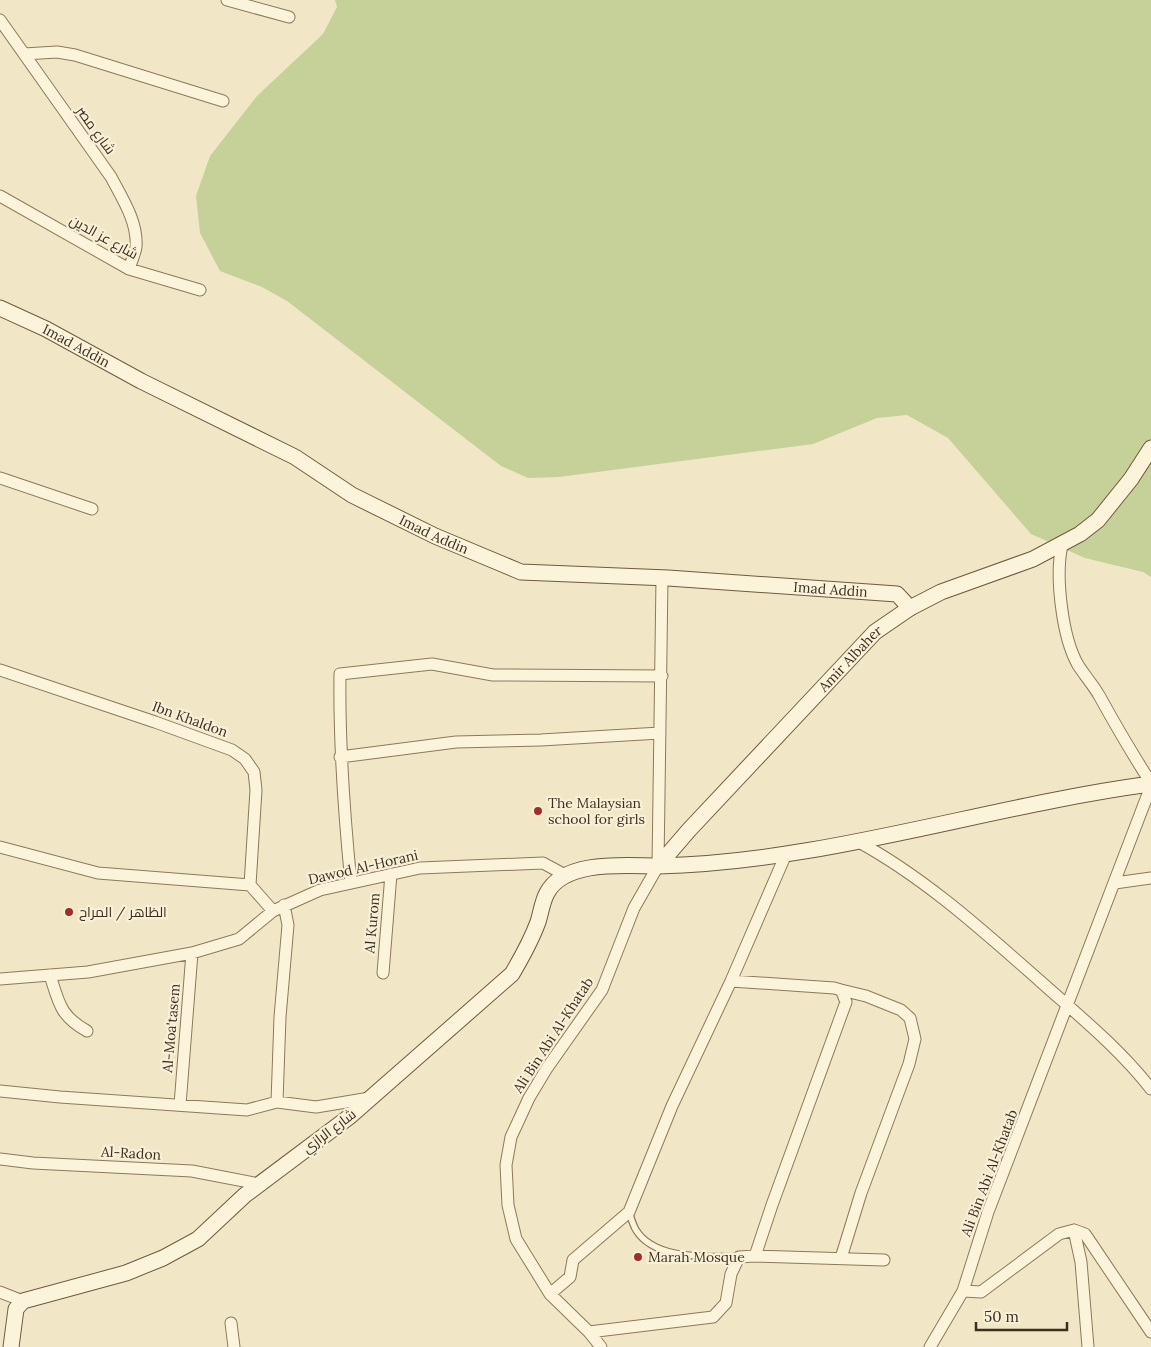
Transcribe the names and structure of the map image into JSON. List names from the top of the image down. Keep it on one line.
{"streets":{"street":["شارع مصر","شارع عز الدين","Imad Addin","Amir Albaher","Ibn Khaldon","Dawod Al-Horani","Al Kurom","Al-Moa'tasem","Ali Bin Abi Al-Khatab","شارع الرازي","Al-Radon"]},"crossings":[["شارع مصر","شارع عز الدين"],["Imad Addin","Amir Albaher"],["Amir Albaher","Ali Bin Abi Al-Khatab"],["Dawod Al-Horani","Al Kurom"],["Dawod Al-Horani","Al-Moa'tasem"],["Dawod Al-Horani","شارع الرازي"],["شارع الرازي","Al-Radon"]],"places":["The Malaysian school for girls","الظاهر / المراح","Marah Mosque"],"scale_bar":"50 m"}
